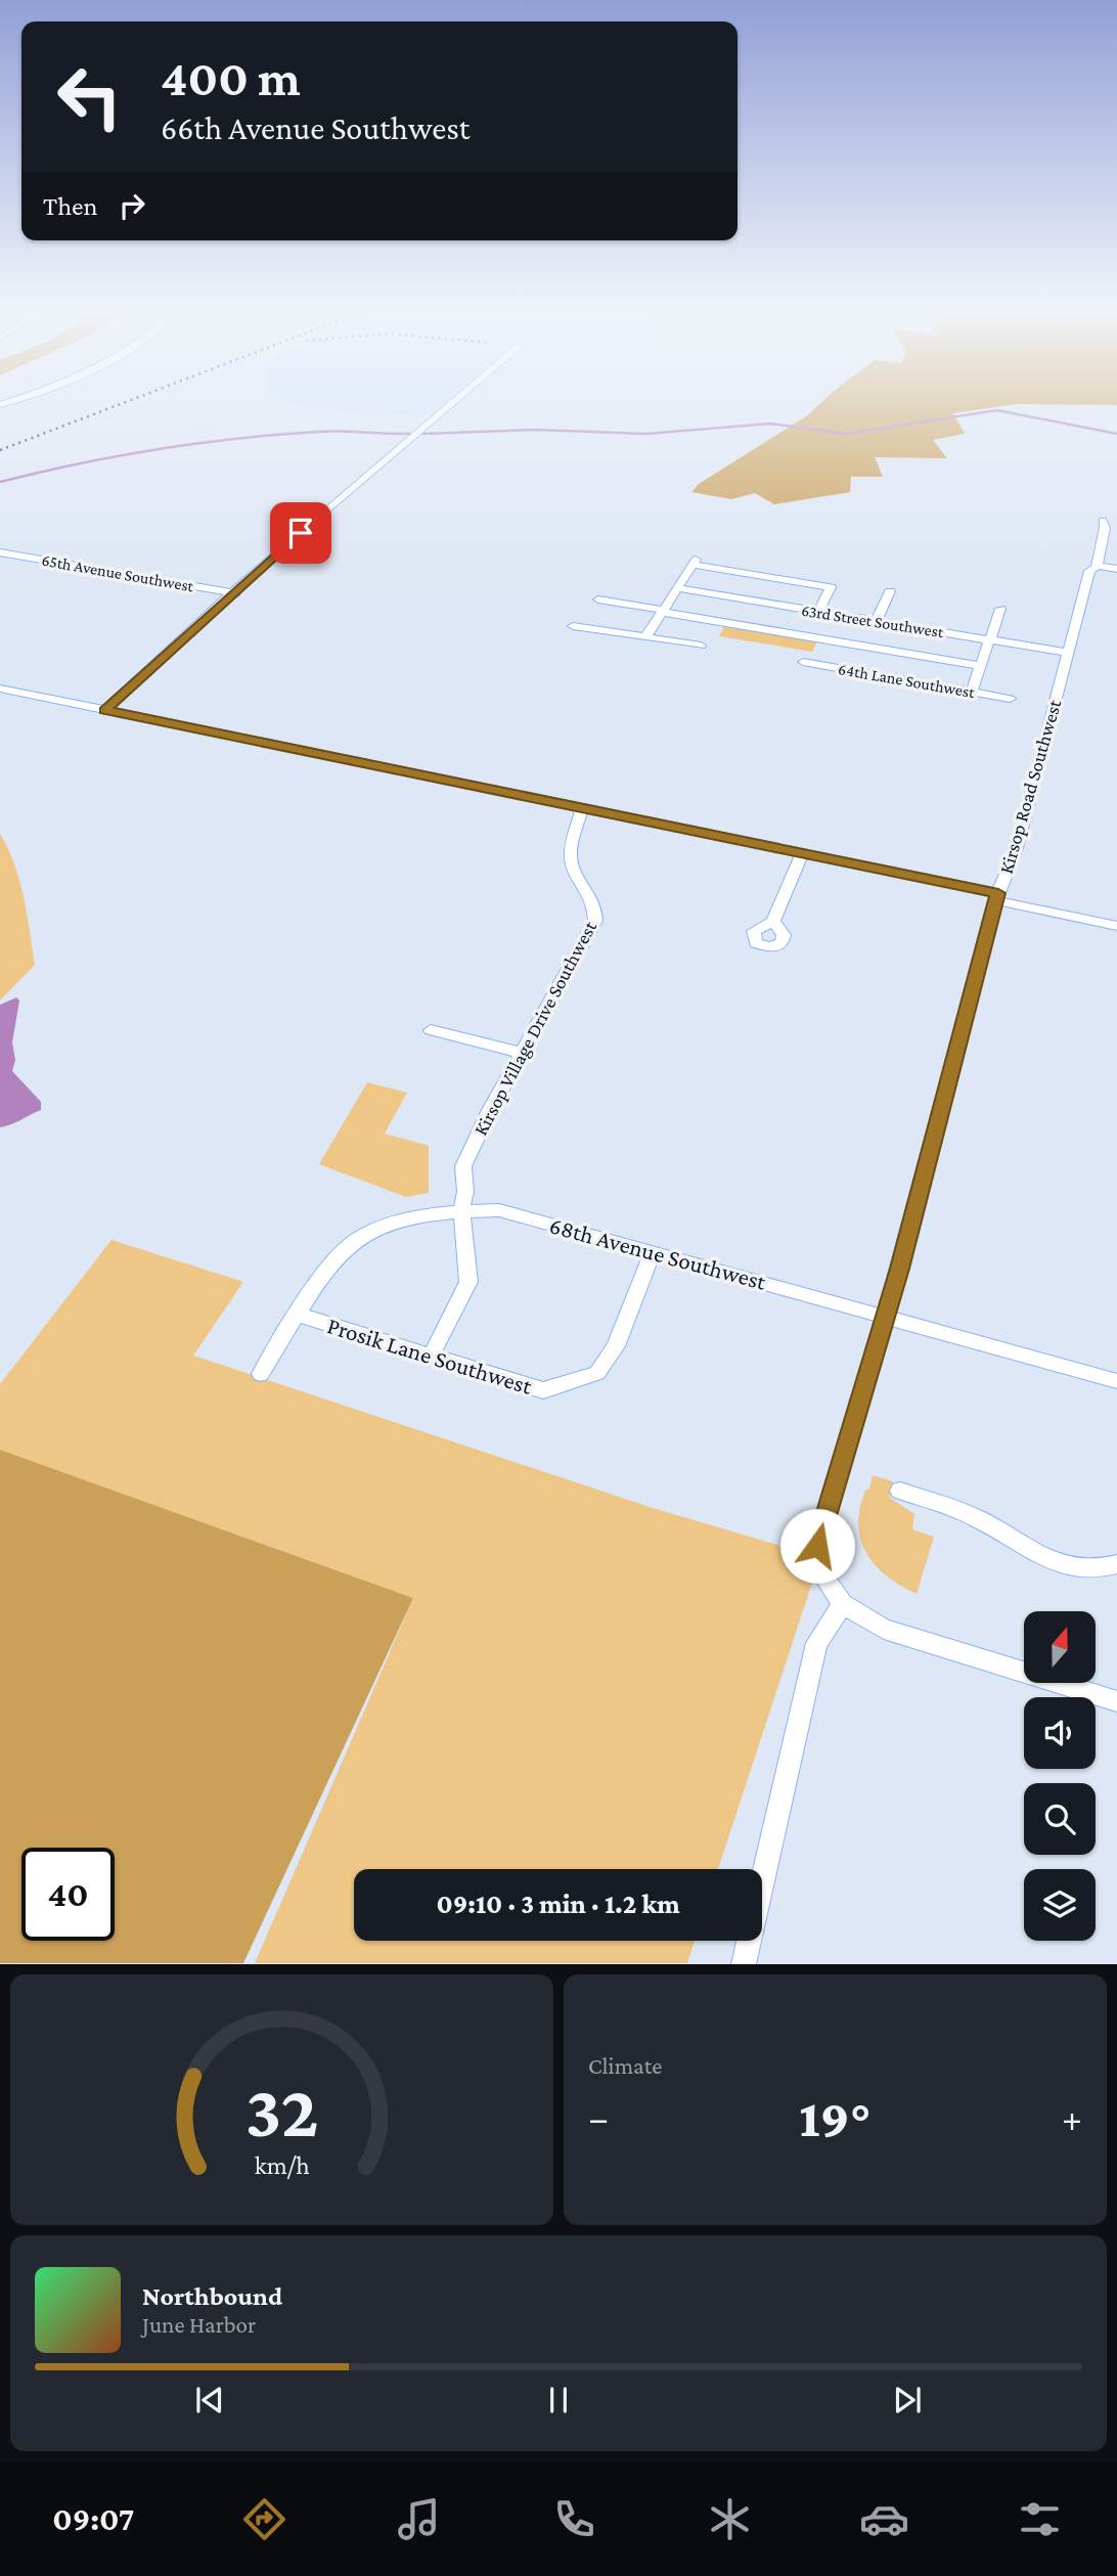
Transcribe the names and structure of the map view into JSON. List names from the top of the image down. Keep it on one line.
{"streets":{"street":["65th Avenue Southwest","63rd Street Southwest","64th Lane Southwest","Kirsop Road Southwest","Kirsop Village Drive Southwest","68th Avenue Southwest","Prosik Lane Southwest"]},"crossings":[["63rd Street Southwest","Kirsop Road Southwest"],["Kirsop Road Southwest","68th Avenue Southwest"],["Kirsop Village Drive Southwest","68th Avenue Southwest"],["Kirsop Village Drive Southwest","Prosik Lane Southwest"],["68th Avenue Southwest","Prosik Lane Southwest"]],"north":"top","page":{"turn":["400 m","66th Avenue Southwest"],"then":"Then","limit":"40","trip":"09:10 · 3 min · 1.2 km","tile":"Climate","heat":["−","19°","+"],"song":["Northbound","June Harbor"],"tabs":"09:07","gauge":["32","km/h"]}}
